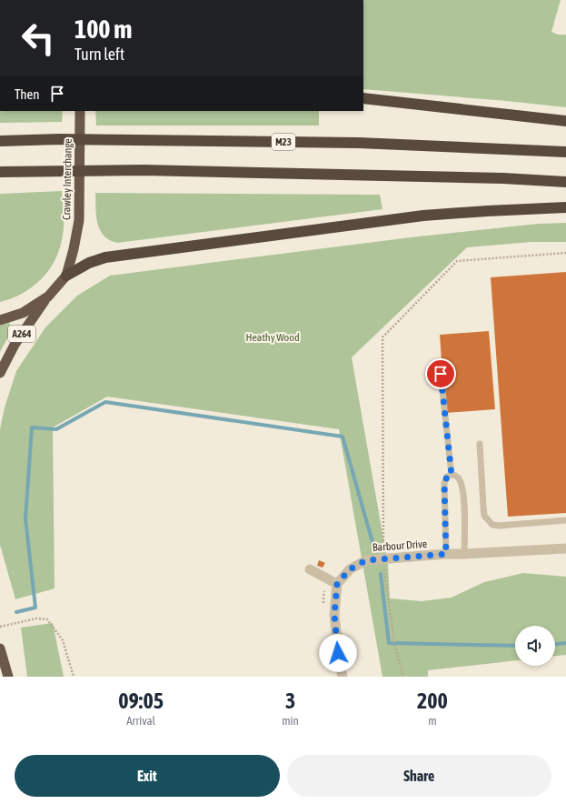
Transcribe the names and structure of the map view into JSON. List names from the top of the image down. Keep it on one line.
{"streets":{"highway":["M23","Crawley Interchange","A264"],"street":["Barbour Drive"]},"crossings":[["Crawley Interchange","A264"]],"parks":["Heathy Wood"],"page":{"turn":["100 m","Turn left"],"then":"Then","eta":["09:05","Arrival","3","min","200","m"],"buttons":["Exit","Share"]}}
